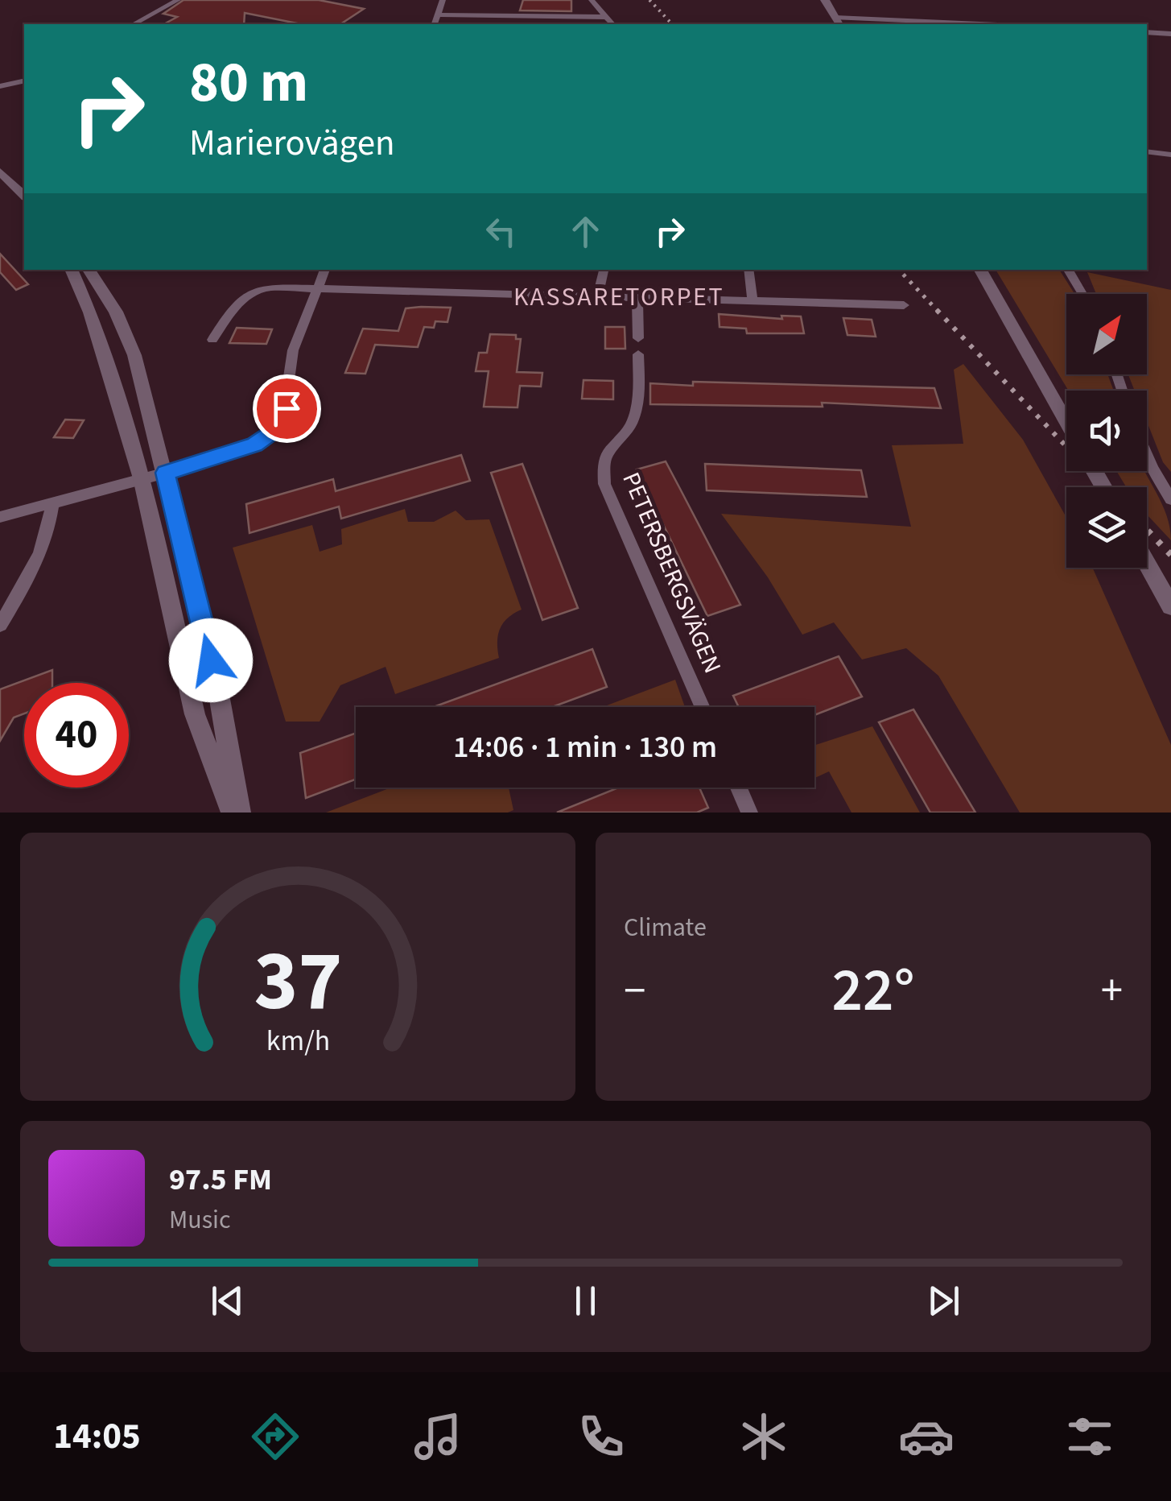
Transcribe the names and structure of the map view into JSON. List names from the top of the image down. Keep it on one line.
{"streets":{"street":["PETERSBERGSVÄGEN"]},"districts":["KASSARETORPET"],"north":"top right","page":{"turn":["80 m","Marierovägen"],"limit":"40","trip":"14:06 · 1 min · 130 m","tile":"Climate","heat":["−","22°","+"],"song":["97.5 FM","Music"],"tabs":"14:05","gauge":["37","km/h"]}}
